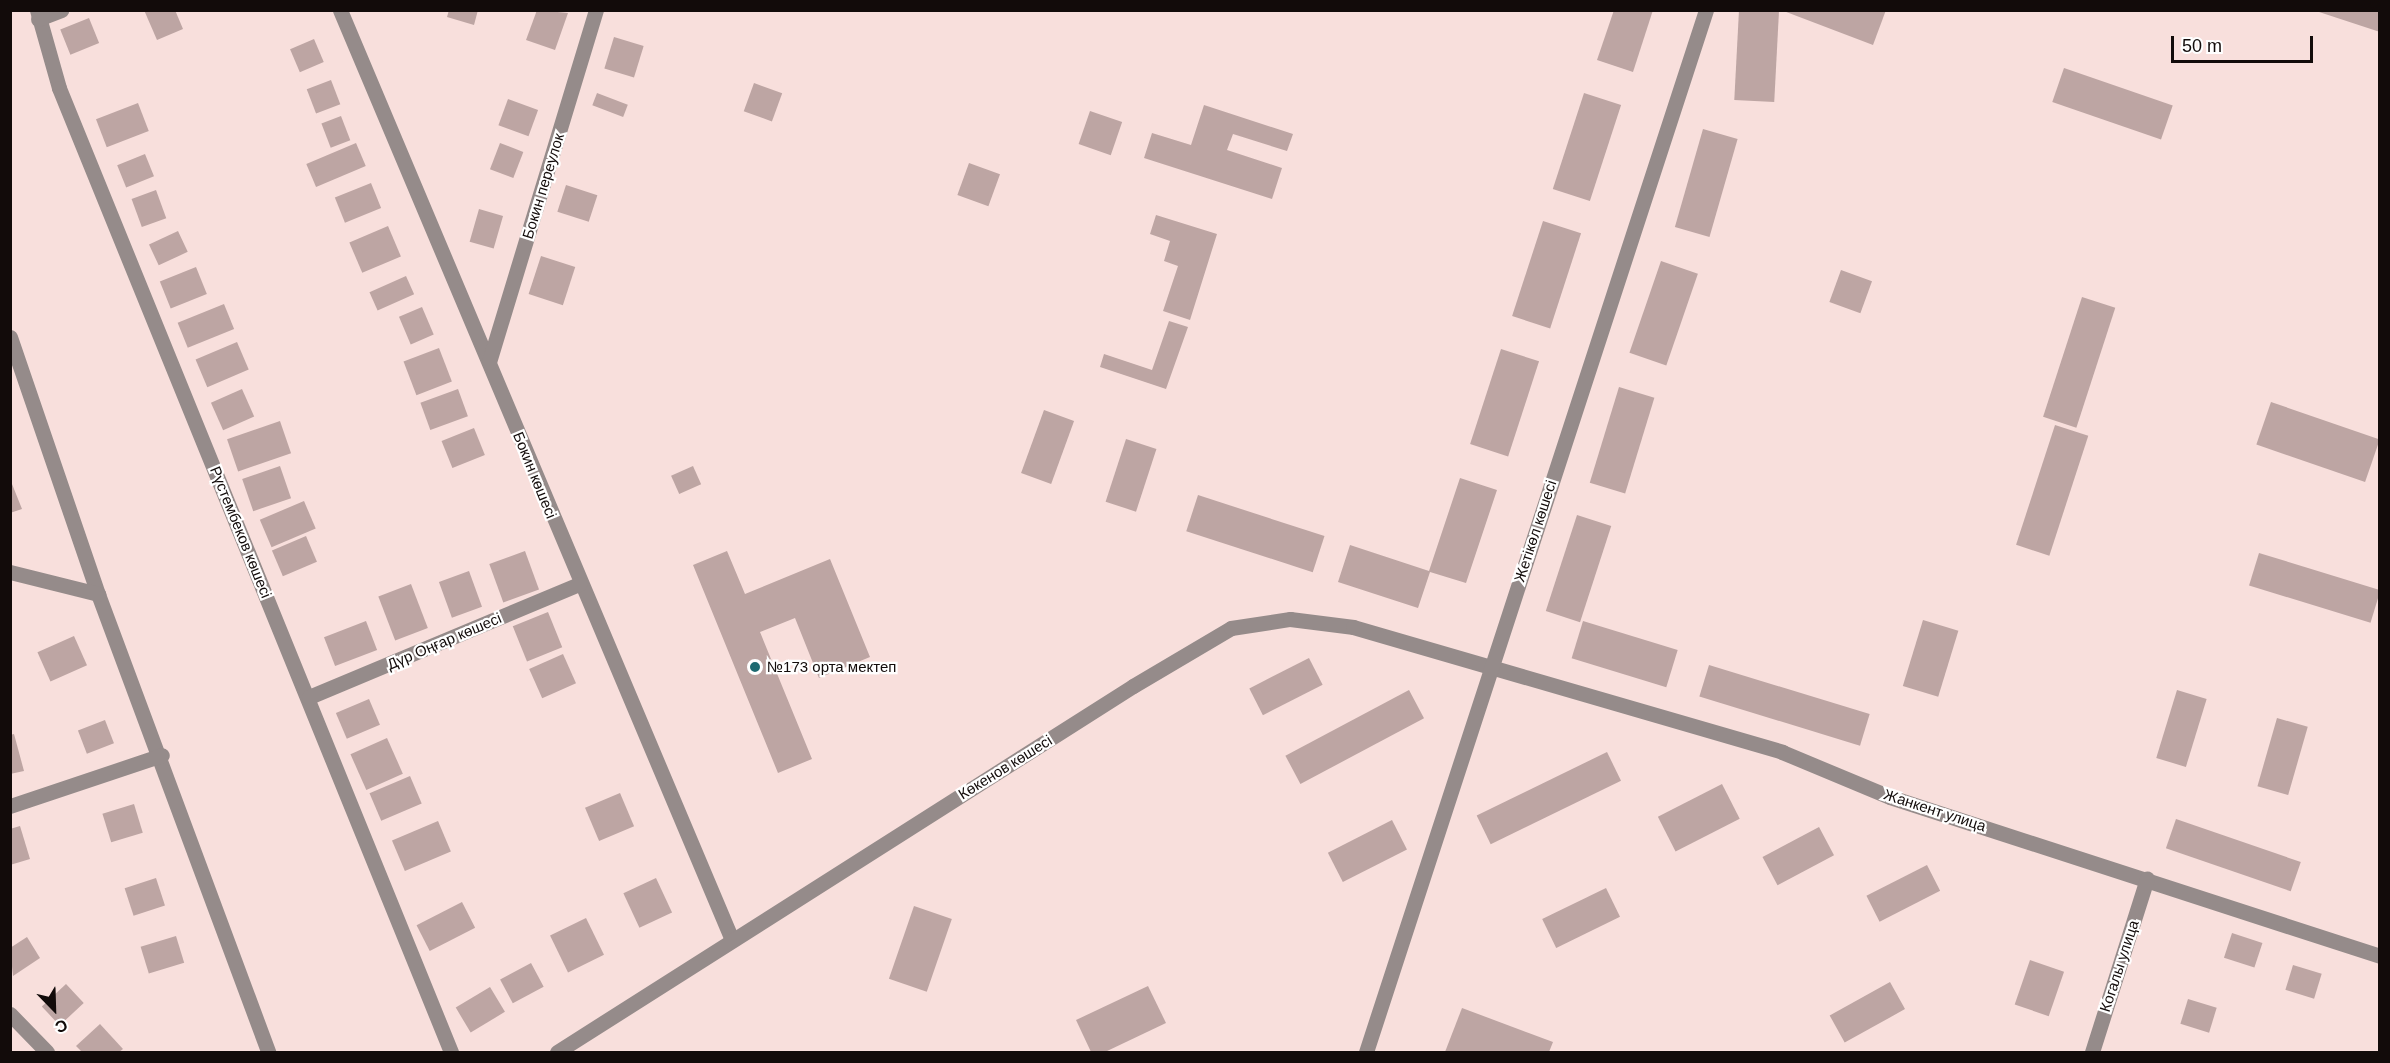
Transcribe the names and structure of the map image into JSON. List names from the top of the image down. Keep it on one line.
{"streets":{"street":["Бокин переулок","Бокин көшесі","Жетікөл көшесі","Рүстембеков көшесі","Дүр Оңғар көшесі","Көкенов көшесі","Жанкент улица","Когалы улица"]},"crossings":[["Бокин переулок","Бокин көшесі"],["Бокин көшесі","Дүр Оңғар көшесі"],["Бокин көшесі","Көкенов көшесі"],["Жетікөл көшесі","Көкенов көшесі"],["Жетікөл көшесі","Жанкент улица"],["Рүстембеков көшесі","Дүр Оңғар көшесі"],["Көкенов көшесі","Жанкент улица"],["Жанкент улица","Когалы улица"]],"places":["№173 орта мектеп"],"scale_bar":"50 m","north":"bottom right"}
